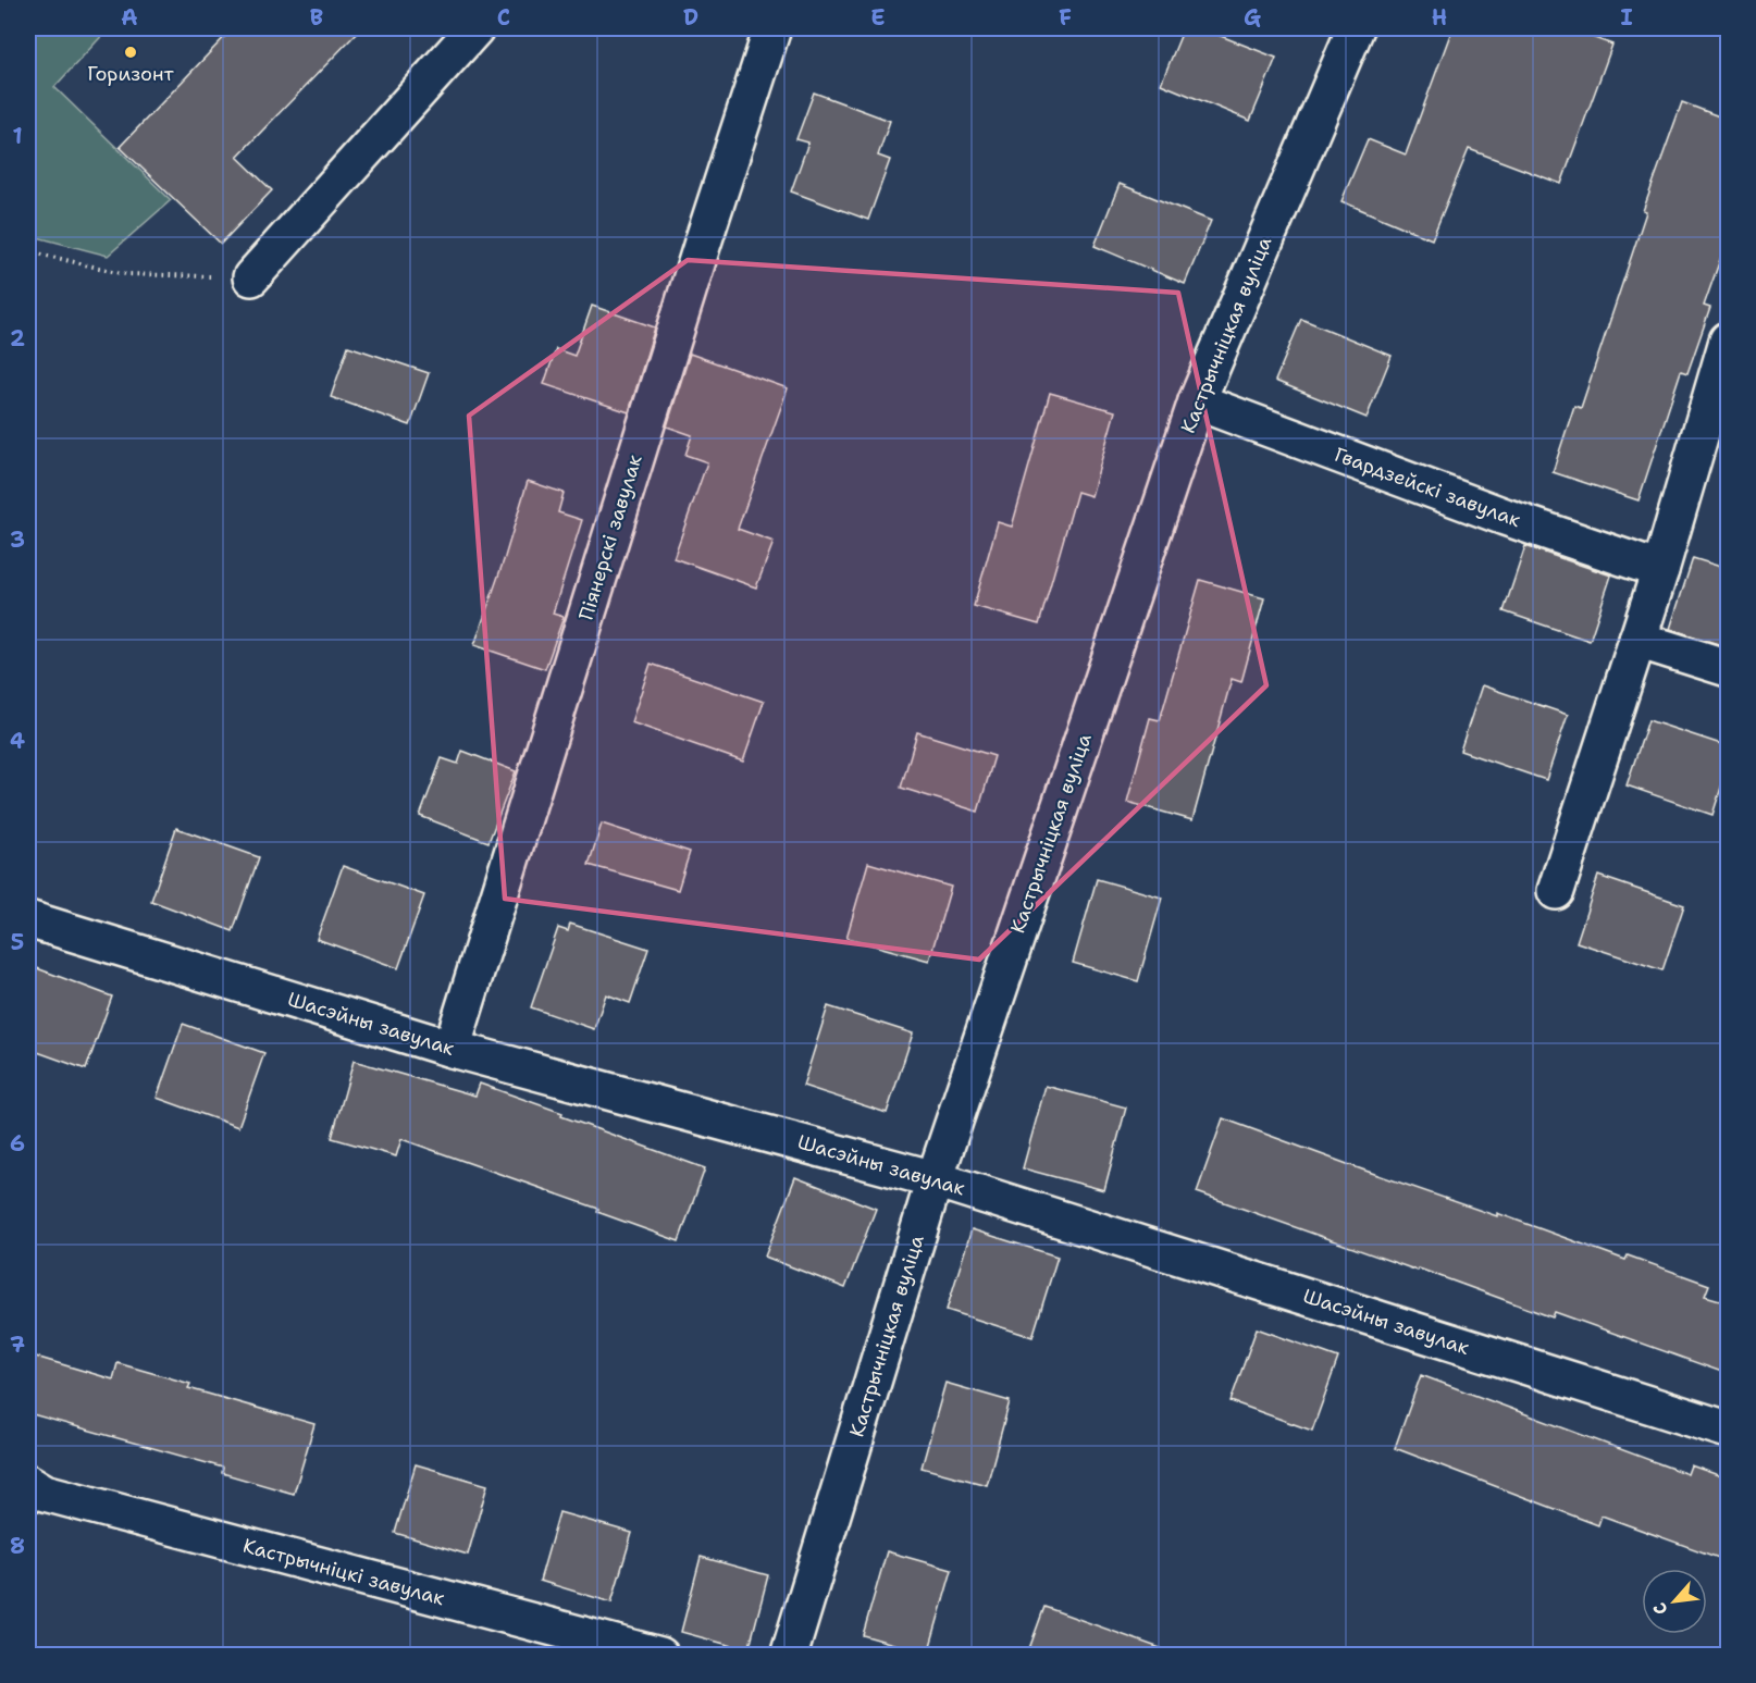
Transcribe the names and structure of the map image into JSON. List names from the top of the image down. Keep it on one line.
{"streets":{"street":["Кастрычніцкая вуліца","Гвардзейскі завулак","Піянерскі завулак","Шасэйны завулак","Кастрычніцкі завулак"]},"crossings":[["Кастрычніцкая вуліца","Гвардзейскі завулак"],["Кастрычніцкая вуліца","Шасэйны завулак"],["Піянерскі завулак","Шасэйны завулак"]],"places":["Горизонт"],"north":"bottom left","grid":{"columns":["A","B","C","D","E","F","G","H","I"],"rows":["1","2","3","4","5","6","7","8"]}}
